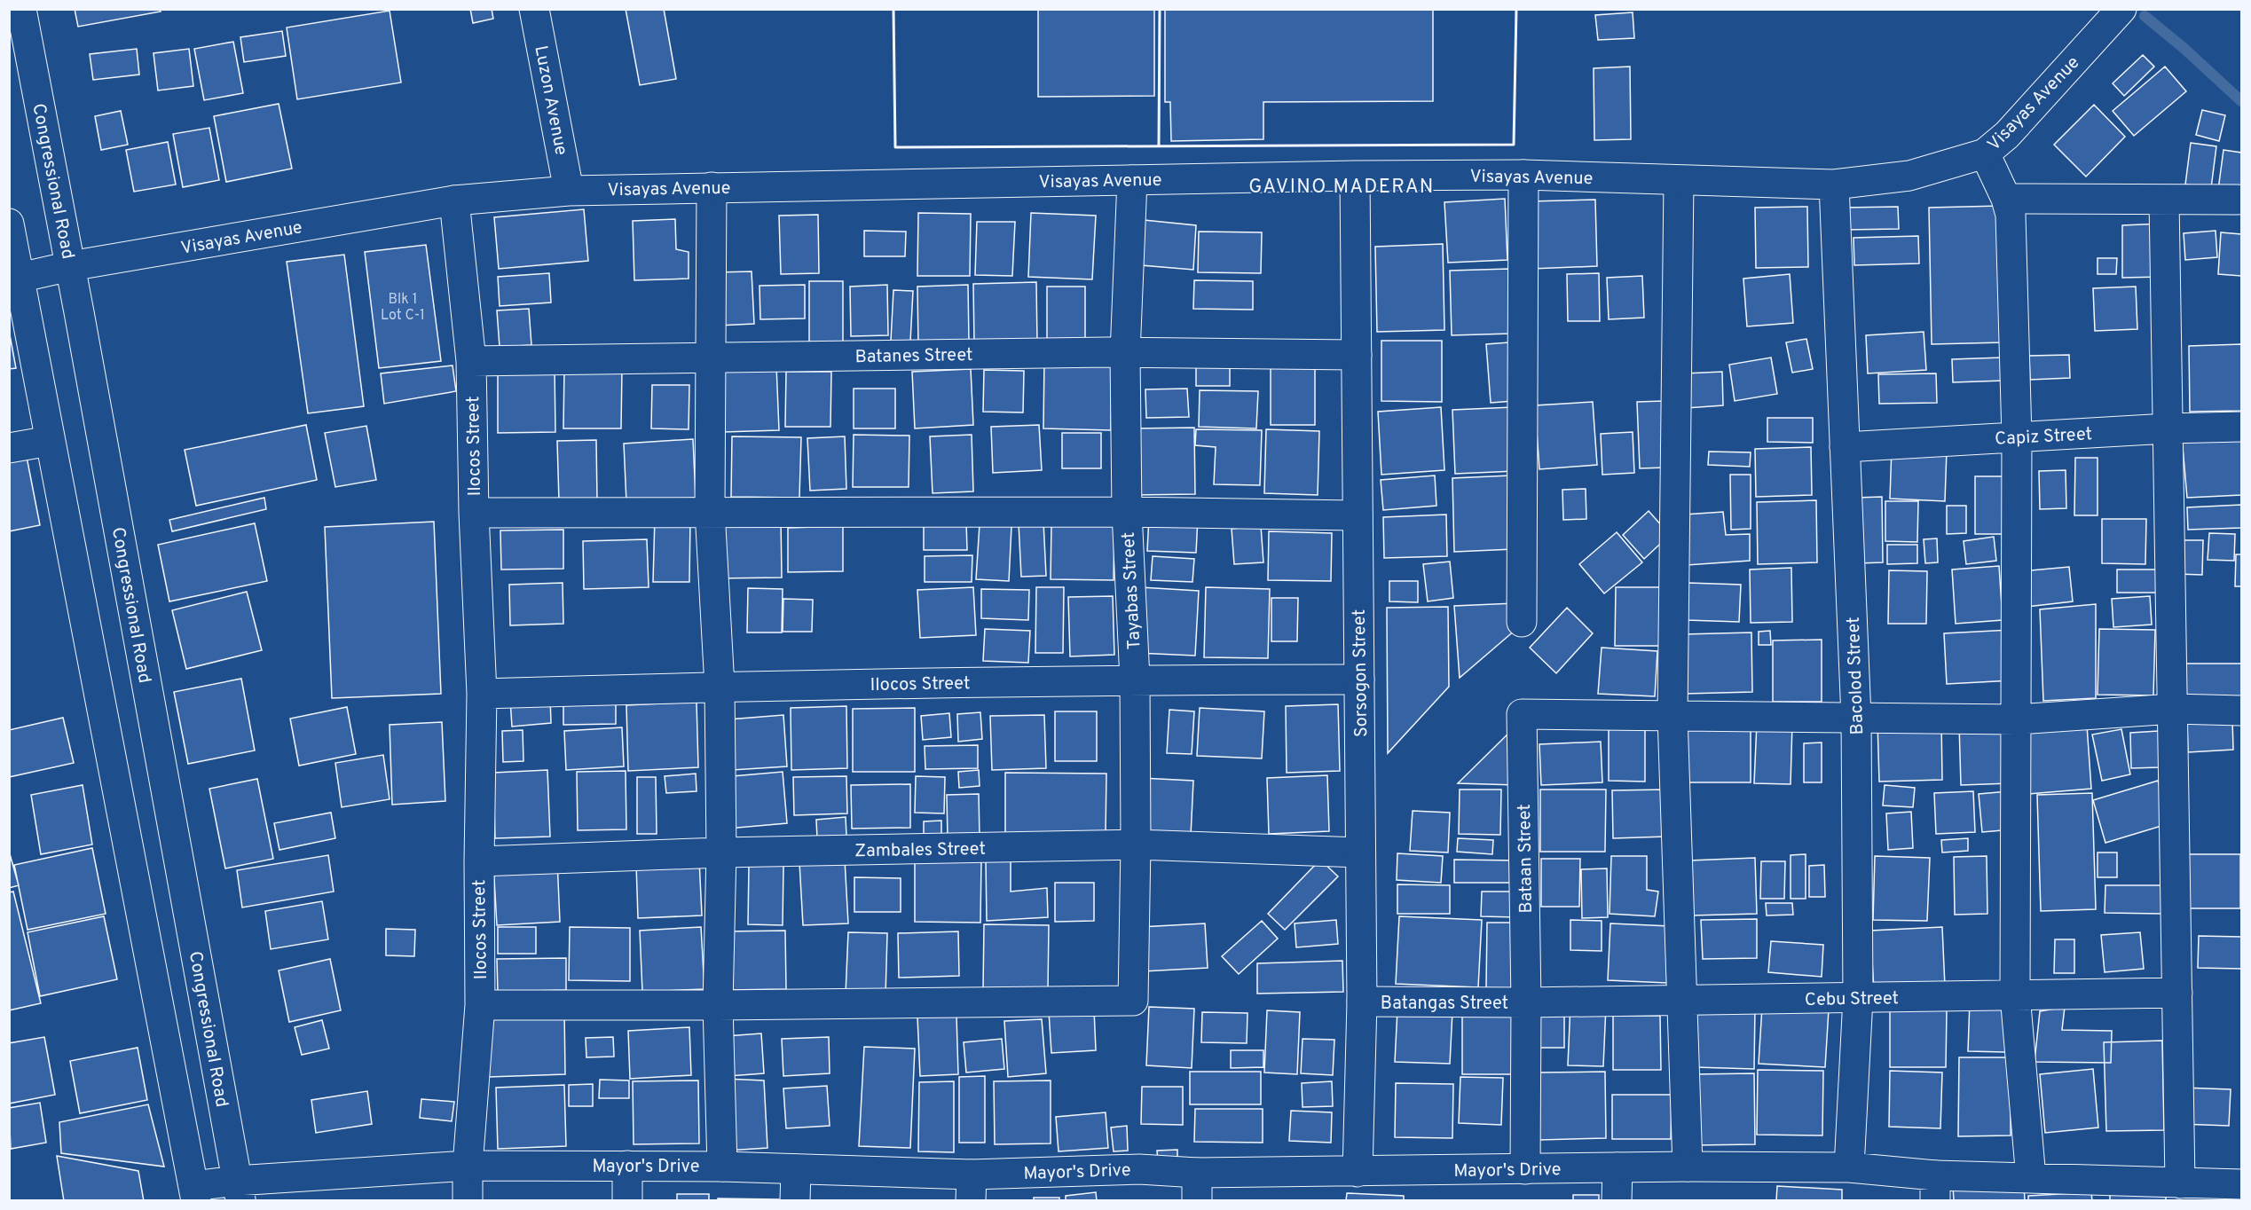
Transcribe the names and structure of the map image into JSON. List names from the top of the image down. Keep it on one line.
{"streets":{"street":["Luzon Avenue","Visayas Avenue","Congressional Road","Batanes Street","Capiz Street","Ilocos Street","Tayabas Street","Sorsogon Street","Bacolod Street","Zambales Street","Bataan Street","Cebu Street","Batangas Street","Mayor's Drive"]},"crossings":[["Luzon Avenue","Visayas Avenue"],["Visayas Avenue","Congressional Road"],["Visayas Avenue","Ilocos Street"],["Visayas Avenue","Tayabas Street"],["Visayas Avenue","Sorsogon Street"],["Visayas Avenue","Bacolod Street"],["Congressional Road","Mayor's Drive"],["Batanes Street","Ilocos Street"],["Batanes Street","Tayabas Street"],["Batanes Street","Sorsogon Street"],["Capiz Street","Bacolod Street"],["Ilocos Street","Tayabas Street"],["Ilocos Street","Sorsogon Street"],["Ilocos Street","Zambales Street"],["Ilocos Street","Mayor's Drive"],["Tayabas Street","Zambales Street"],["Sorsogon Street","Zambales Street"],["Sorsogon Street","Batangas Street"],["Sorsogon Street","Mayor's Drive"],["Bacolod Street","Cebu Street"],["Bacolod Street","Mayor's Drive"],["Bataan Street","Cebu Street"],["Bataan Street","Batangas Street"],["Bataan Street","Mayor's Drive"],["Cebu Street","Batangas Street"]],"districts":["GAVINO MADERAN"],"house_numbers":["Blk 1 Lot C-1"]}
